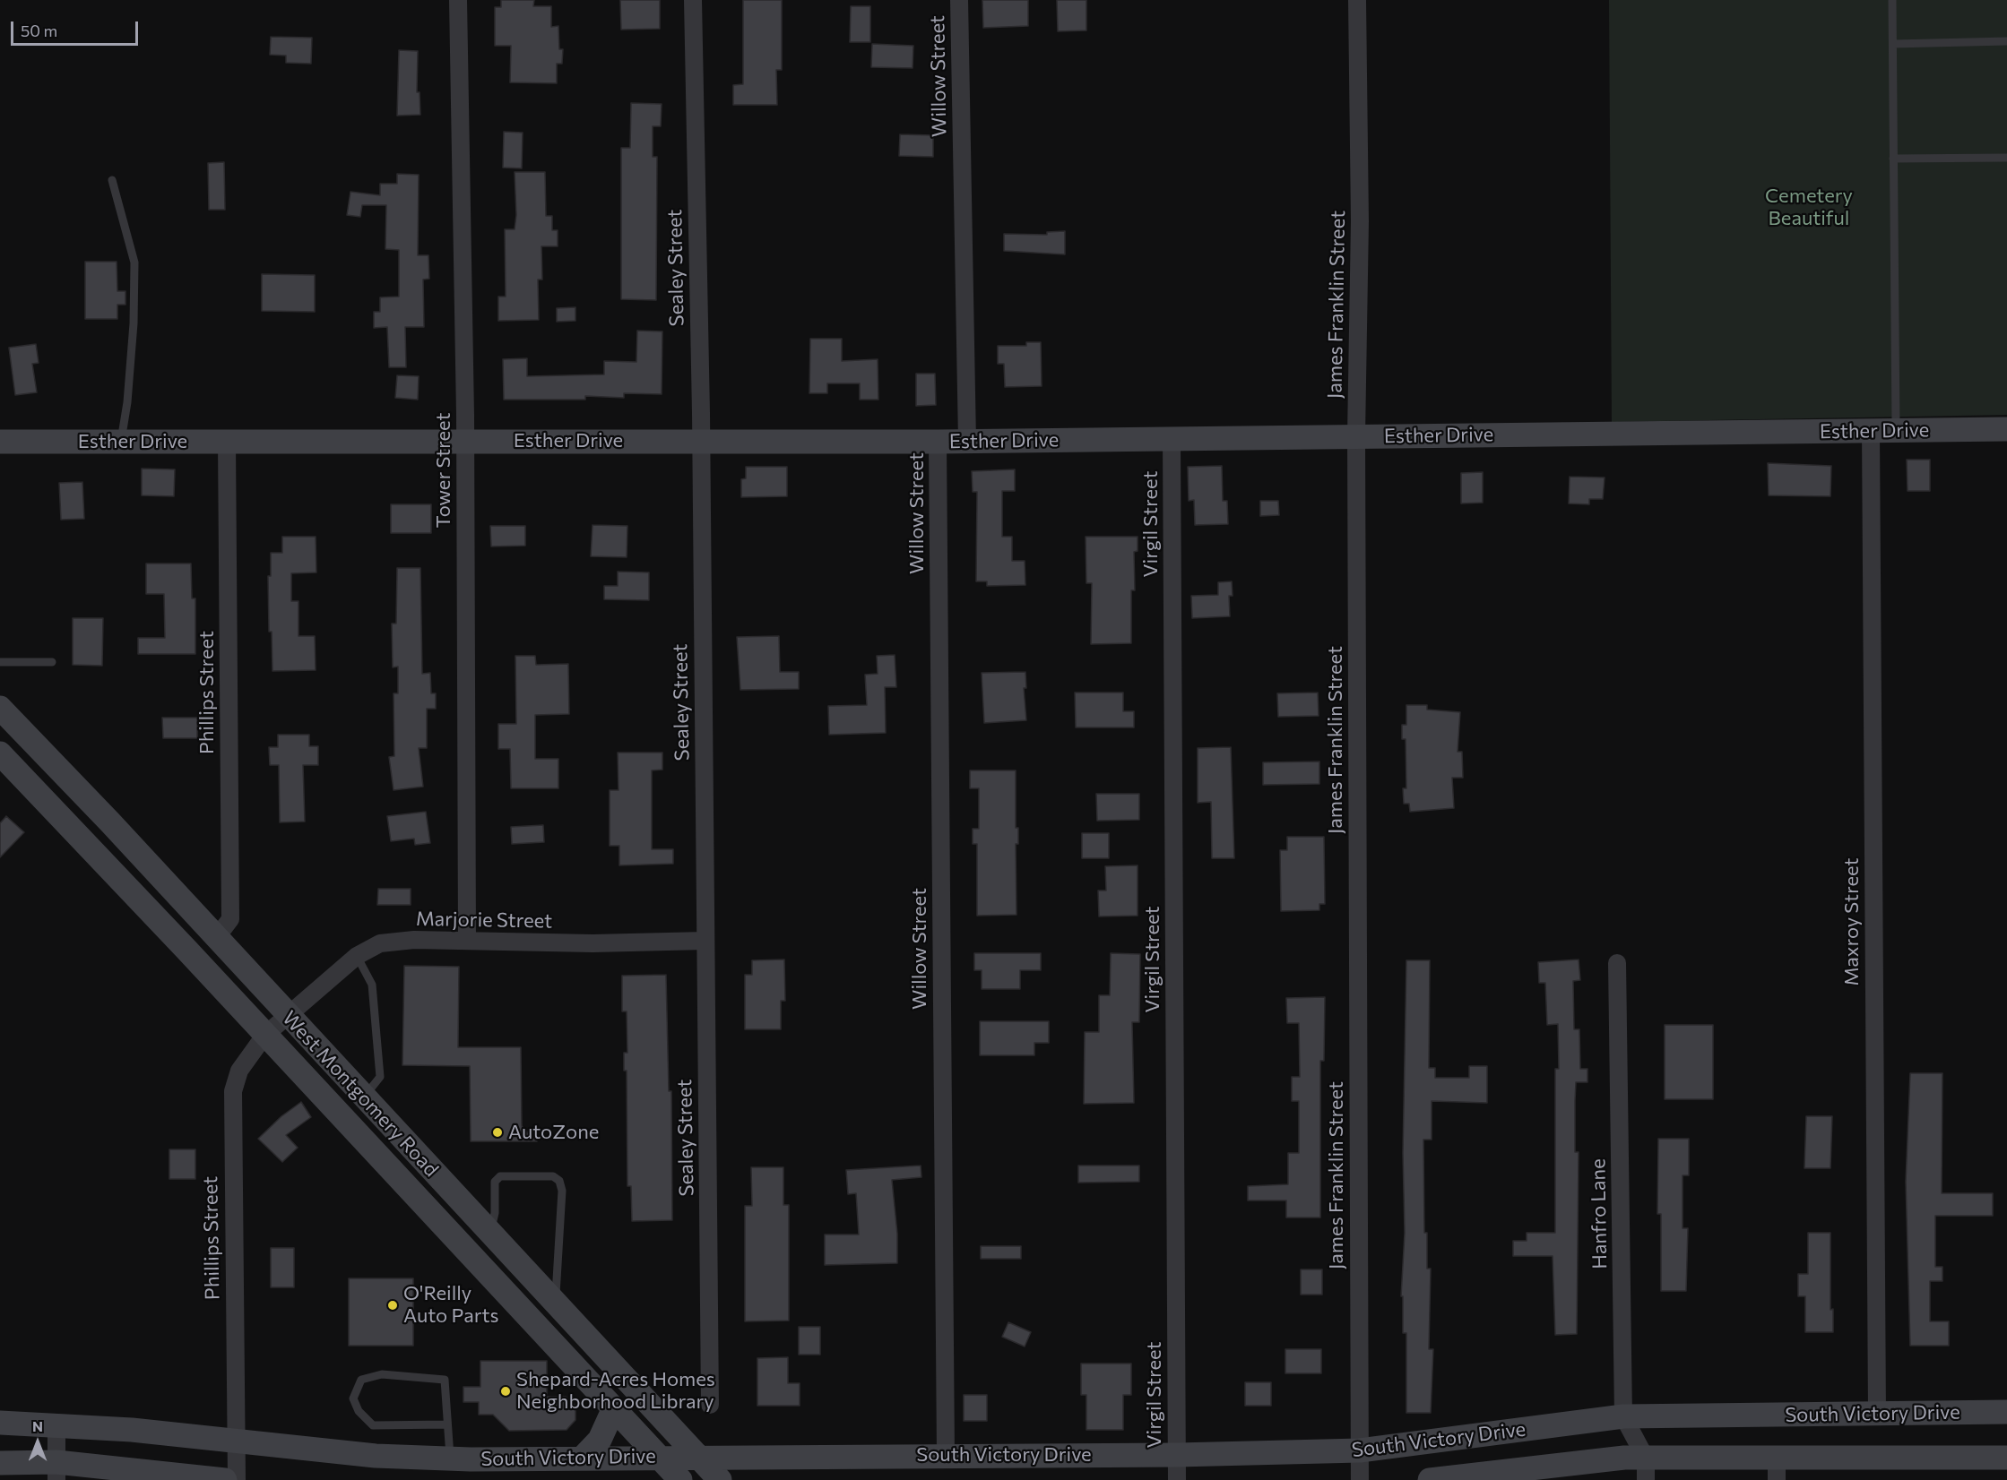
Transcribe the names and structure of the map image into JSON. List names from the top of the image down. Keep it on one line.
{"streets":{"main road":["Esther Drive","West Montgomery Road","South Victory Drive"],"street":["Willow Street","Sealey Street","James Franklin Street","Tower Street","Virgil Street","Phillips Street","Marjorie Street","Maxroy Street","Hanfro Lane"]},"crossings":[["Willow Street","Esther Drive"],["Willow Street","South Victory Drive"],["Sealey Street","Esther Drive"],["Sealey Street","Marjorie Street"],["James Franklin Street","Esther Drive"],["James Franklin Street","South Victory Drive"],["Esther Drive","Tower Street"],["Esther Drive","Virgil Street"],["Esther Drive","Phillips Street"],["Esther Drive","Maxroy Street"],["Tower Street","Marjorie Street"],["Virgil Street","South Victory Drive"],["Phillips Street","Marjorie Street"],["Phillips Street","West Montgomery Road"],["Phillips Street","South Victory Drive"],["Marjorie Street","West Montgomery Road"],["Maxroy Street","South Victory Drive"],["West Montgomery Road","South Victory Drive"],["Hanfro Lane","South Victory Drive"]],"parks":["Cemetery Beautiful"],"places":["AutoZone","O'Reilly Auto Parts","Shepard-Acres Homes Neighborhood Library"],"scale_bar":"50 m","north":"top"}
